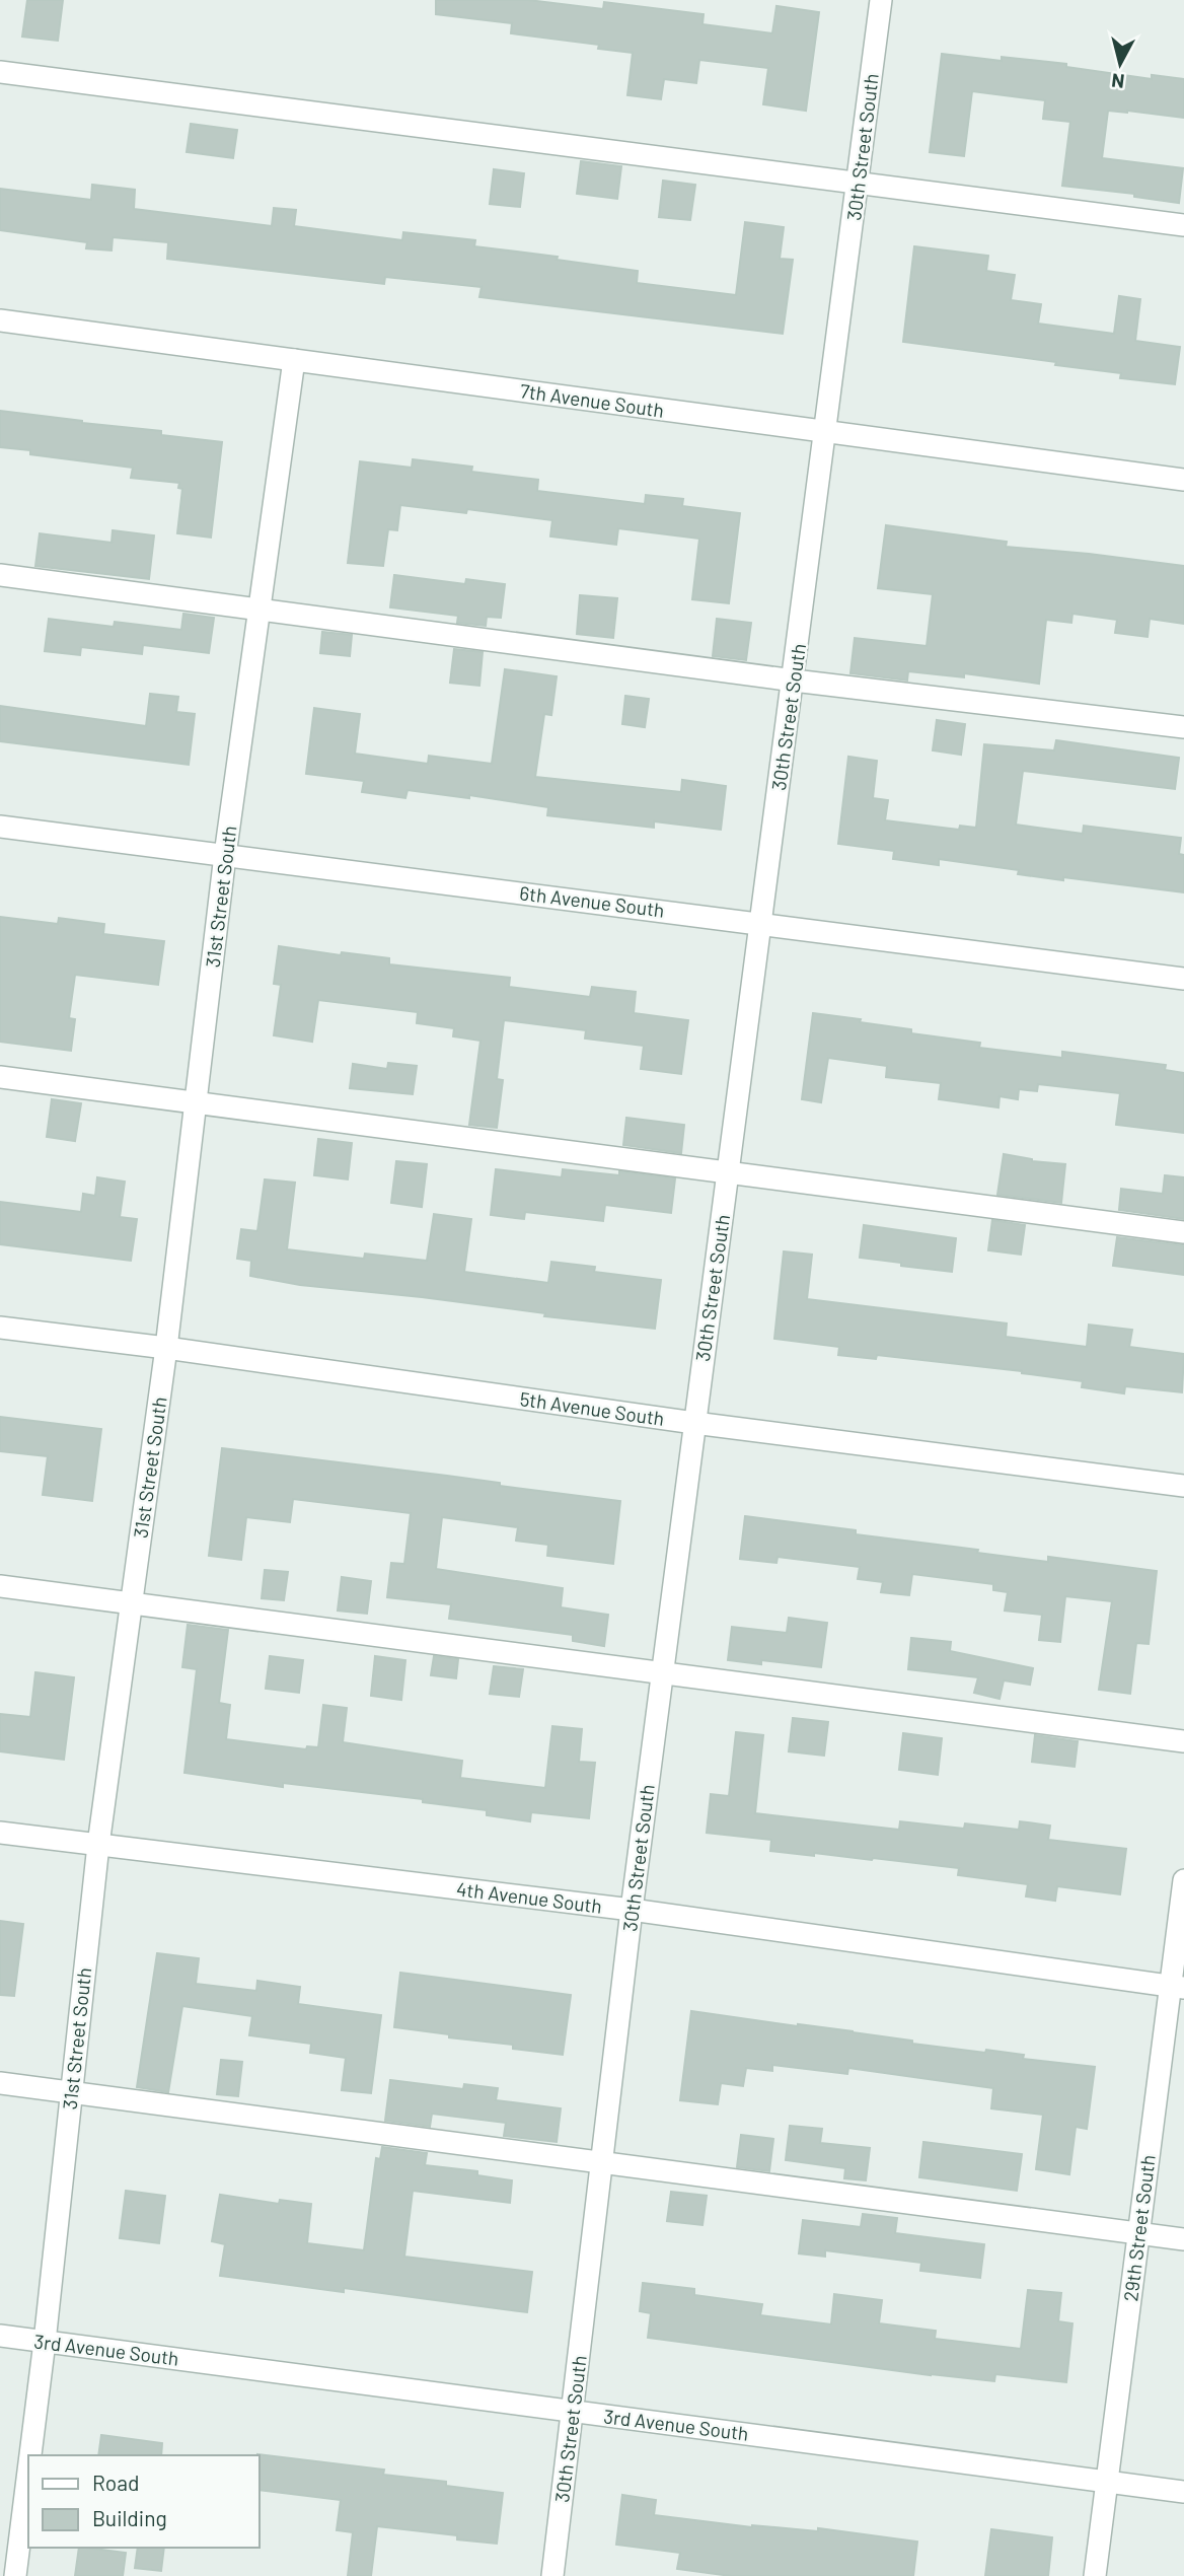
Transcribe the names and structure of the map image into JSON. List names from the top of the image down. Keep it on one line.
{"streets":{"street":["30th Street South","7th Avenue South","31st Street South","6th Avenue South","5th Avenue South","4th Avenue South","29th Street South","3rd Avenue South"]},"crossings":[["30th Street South","7th Avenue South"],["30th Street South","6th Avenue South"],["30th Street South","5th Avenue South"],["30th Street South","4th Avenue South"],["30th Street South","3rd Avenue South"],["7th Avenue South","31st Street South"],["31st Street South","6th Avenue South"],["31st Street South","5th Avenue South"],["31st Street South","4th Avenue South"],["31st Street South","3rd Avenue South"],["4th Avenue South","29th Street South"],["29th Street South","3rd Avenue South"]],"legend":["Road","Building"],"north":"bottom"}
